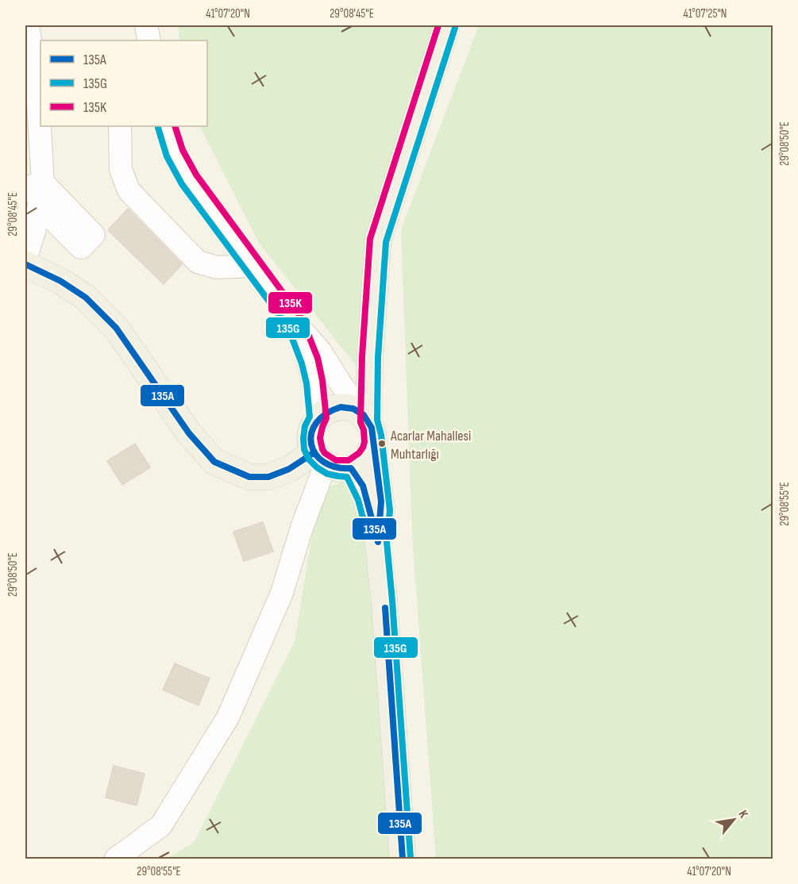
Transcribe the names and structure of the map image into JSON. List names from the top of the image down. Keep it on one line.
{"places":["Acarlar Mahallesi Muhtarlığı"],"lines":["transit line 135K","transit line 135G","transit line 135A"],"legend":["135A","135G","135K"],"north":"top right","coordinates":["41°07'20\"N","29°08'45\"E","41°07'25\"N","29°08'50\"E","29°08'55\"E"]}
